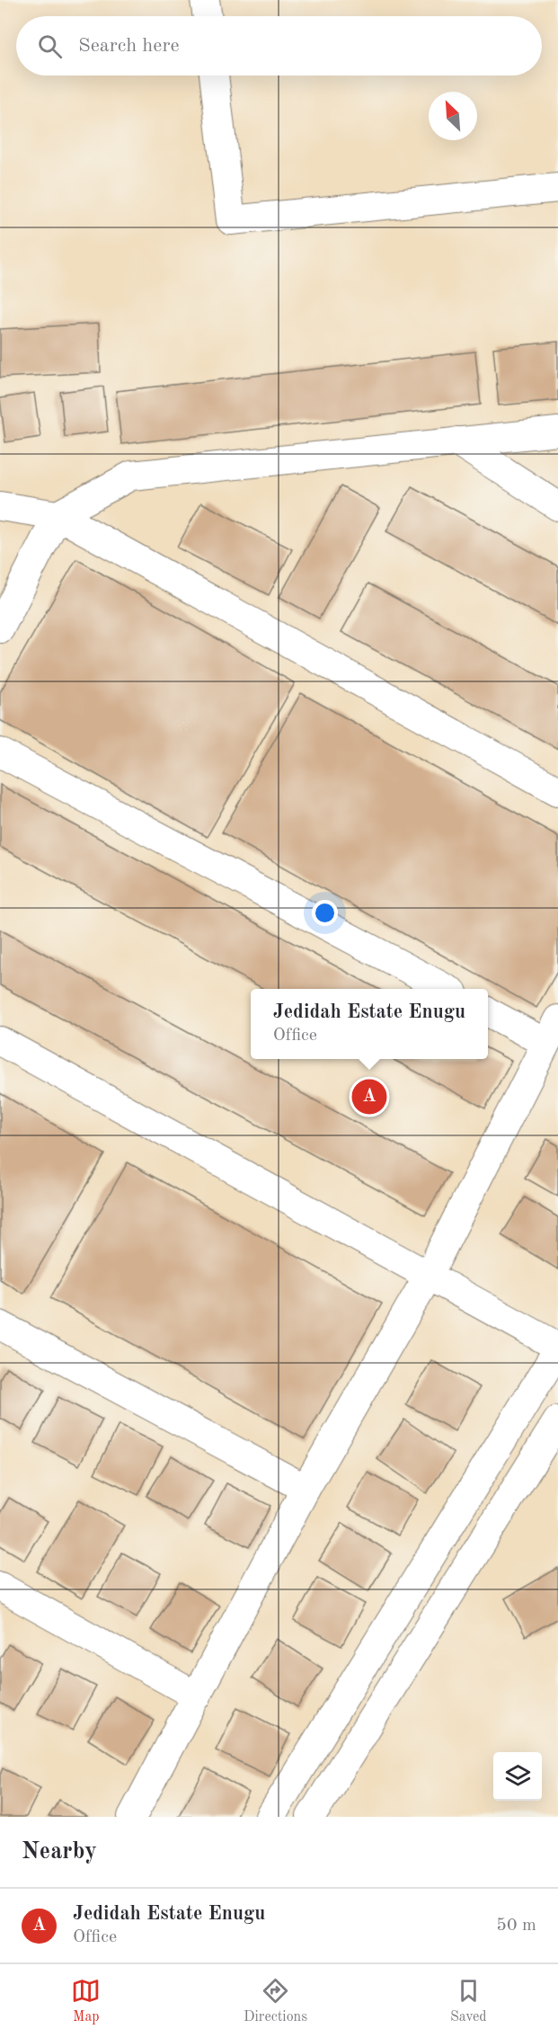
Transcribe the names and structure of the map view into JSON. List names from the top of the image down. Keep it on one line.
{"north":"top left","page":{"search":"Search here","popup":["Jedidah Estate Enugu","Office"],"pins":"A","heading":"Nearby","list":[{"mark":"A","name":"Jedidah Estate Enugu","note":"Office","value":"50 m"}],"nav":["Map","Directions","Saved"]}}
